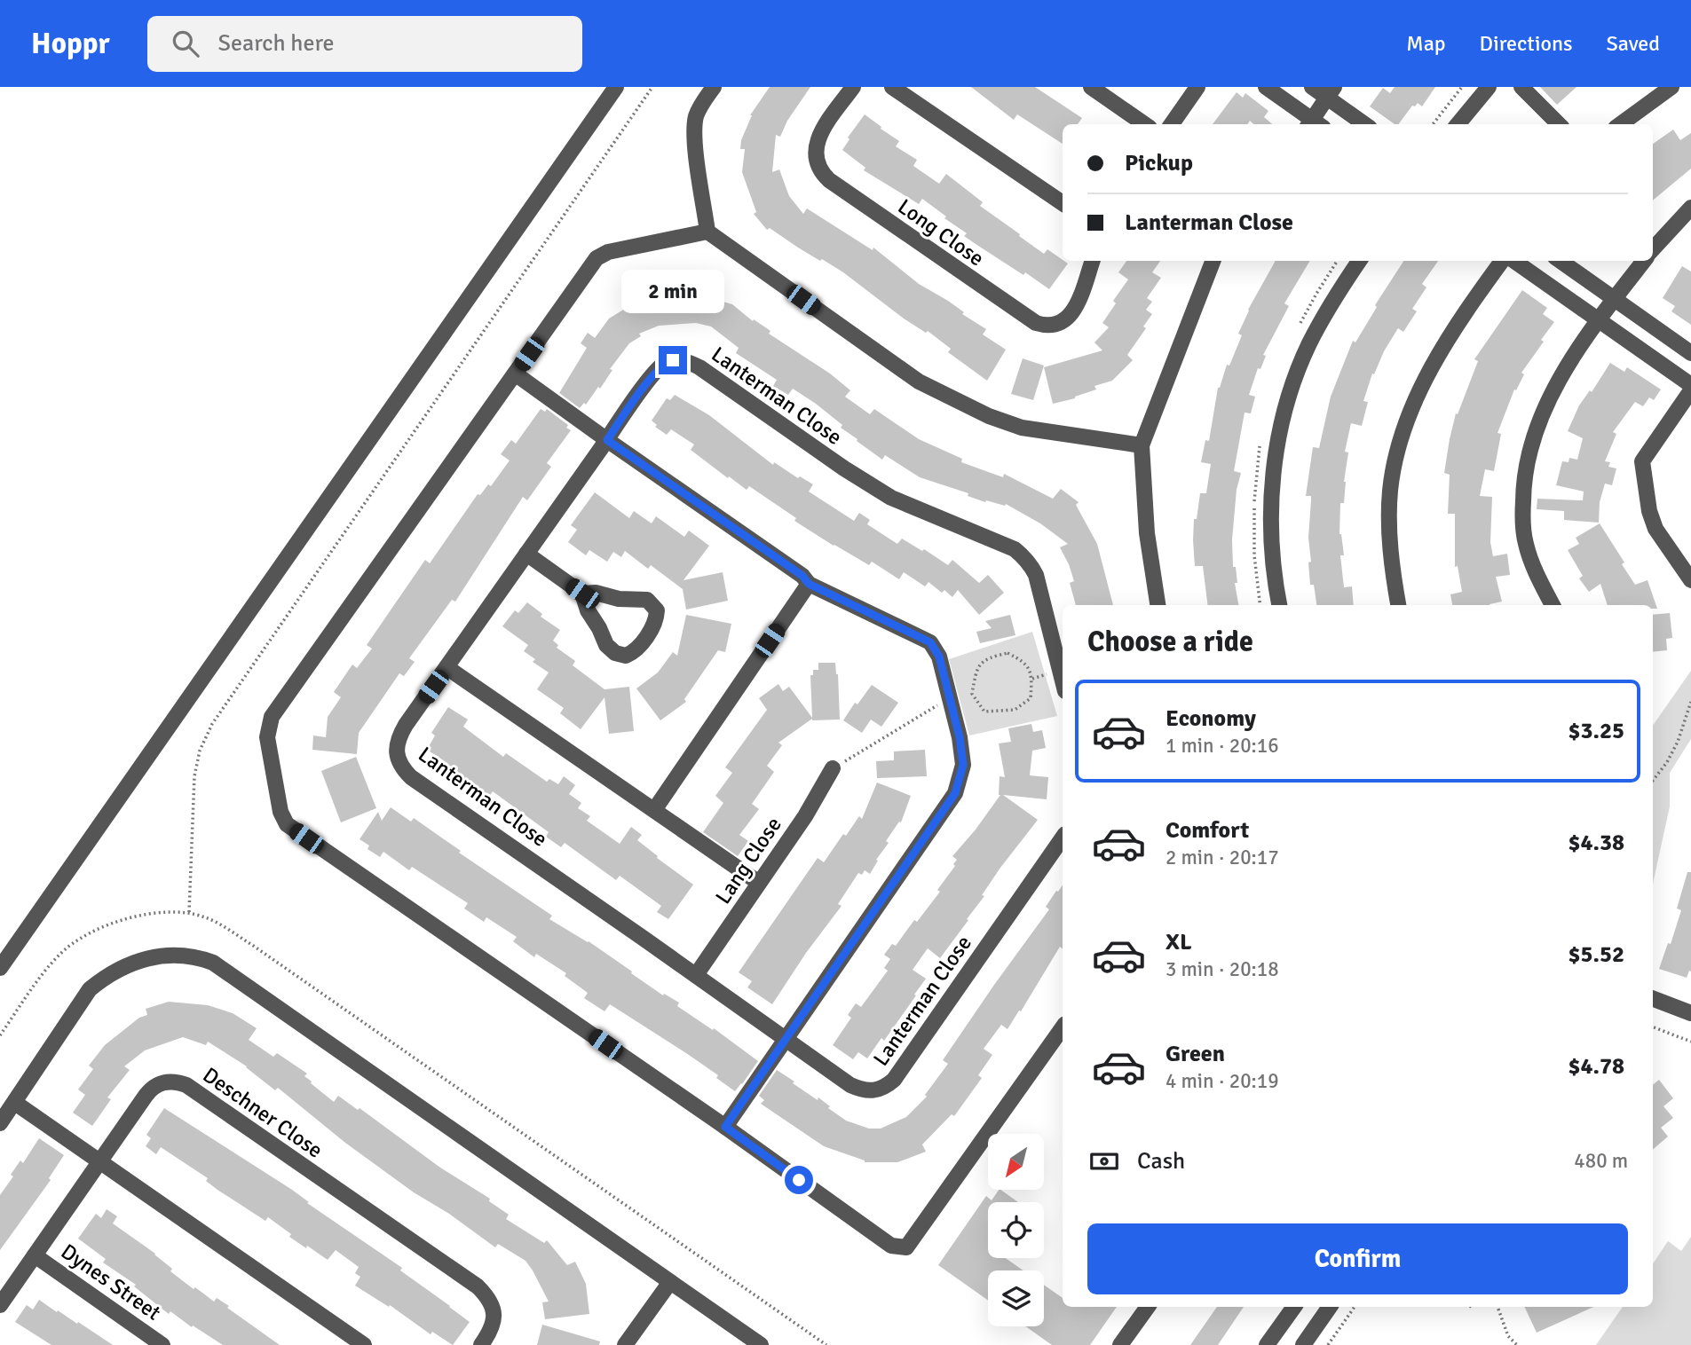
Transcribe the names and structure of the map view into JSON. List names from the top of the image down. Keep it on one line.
{"streets":{"street":["Long Close","Lanterman Close","Lang Close","Deschner Close","Dynes Street"]},"crossings":[["Lanterman Close","Lang Close"],["Deschner Close","Dynes Street"]],"north":"bottom left","page":{"header":"Hoppr","search":"Search here","nav":["Map","Directions","Saved"],"banner":["Pickup","Lanterman Close"],"bubble":"2 min","heading":"Choose a ride","list":[{"name":"Economy","note":"1 min · 20:16","value":"$3.25"},{"name":"Comfort","note":"2 min · 20:17","value":"$4.38"},{"name":"XL","note":"3 min · 20:18","value":"$5.52"},{"name":"Green","note":"4 min · 20:19","value":"$4.78"}],"pay":["Cash","480 m"],"buttons":"Confirm"}}
